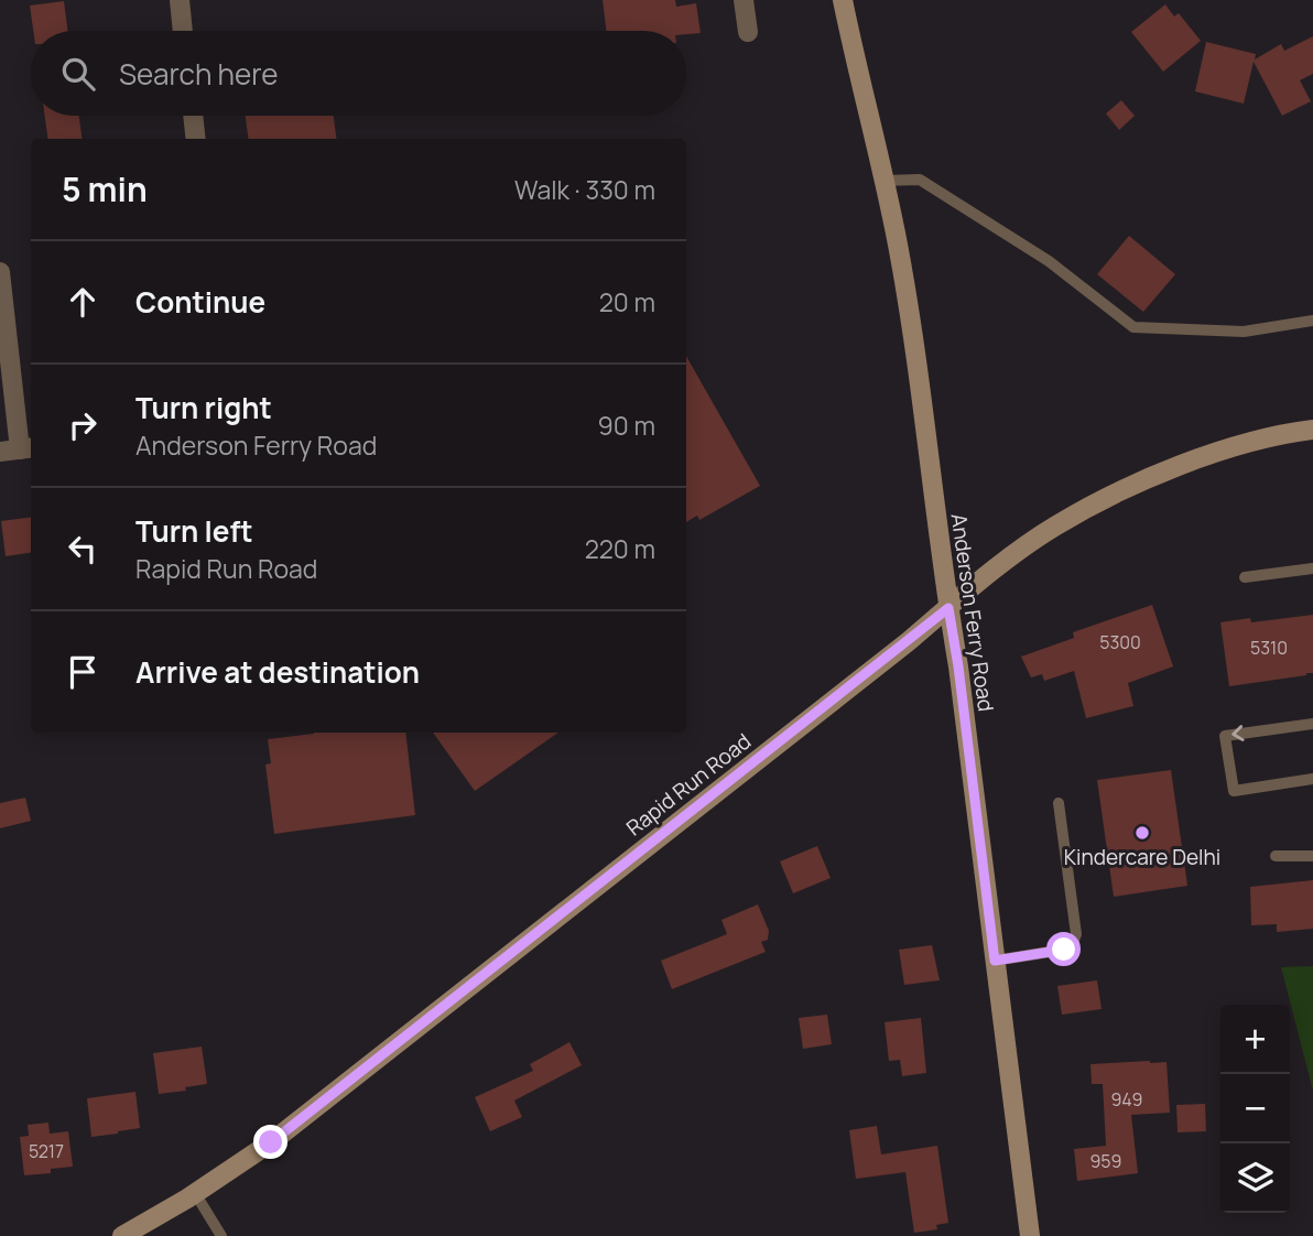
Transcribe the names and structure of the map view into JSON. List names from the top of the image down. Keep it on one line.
{"streets":{"street":["Anderson Ferry Road","Rapid Run Road"]},"crossings":[["Anderson Ferry Road","Rapid Run Road"]],"places":["Kindercare Delhi"],"house_numbers":["5300","5310","949","5217","959"],"page":{"search":"Search here","heading":["5 min","Walk · 330 m"],"list":[["Continue","20 m"],["Turn right","Anderson Ferry Road","90 m"],["Turn left","Rapid Run Road","220 m"],"Arrive at destination"],"map_buttons":["+","−"]}}
